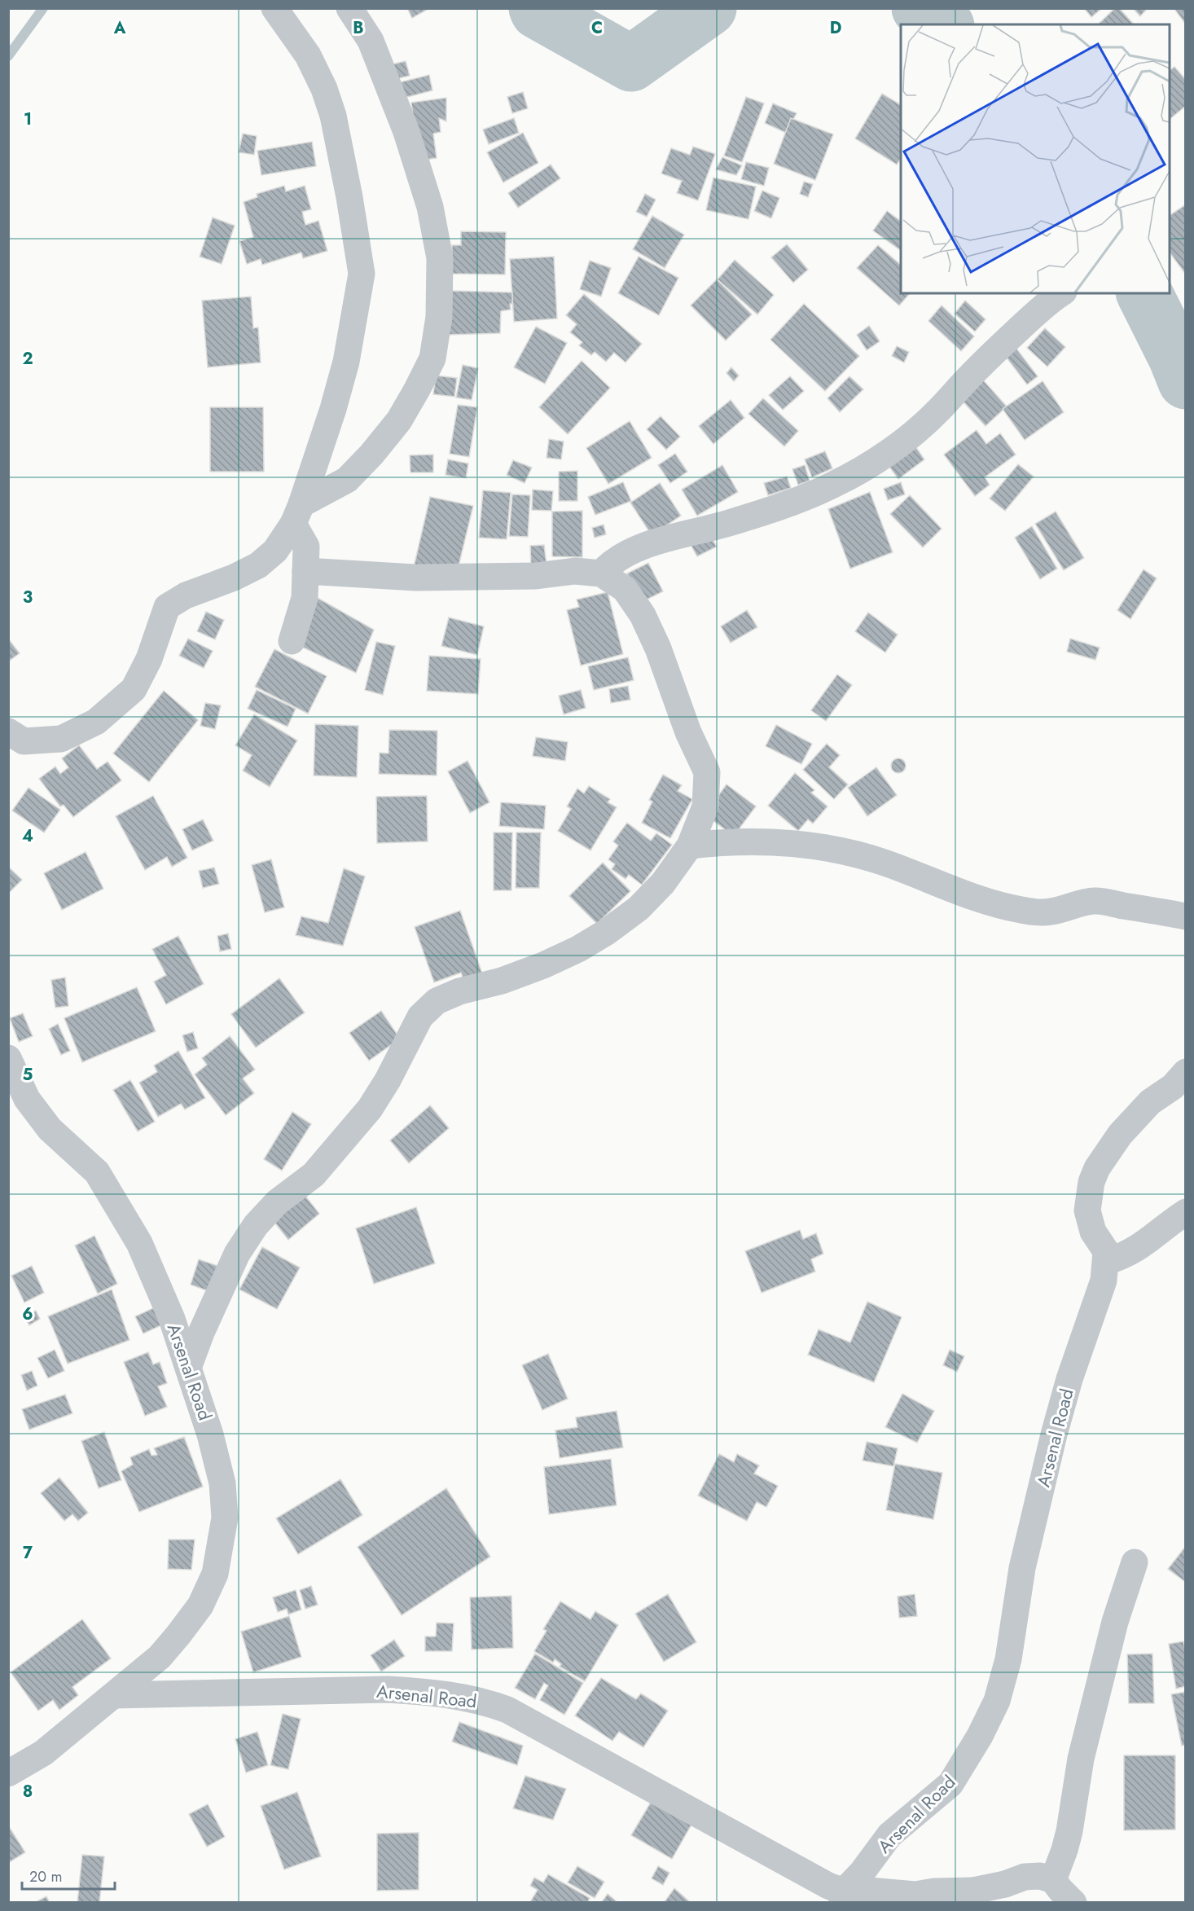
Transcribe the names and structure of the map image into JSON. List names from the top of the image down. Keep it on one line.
{"streets":{"street":["Arsenal Road"]},"scale_bar":"20 m","grid":{"columns":["A","B","C","D"],"rows":["1","2","3","4","5","6","7","8"]}}
